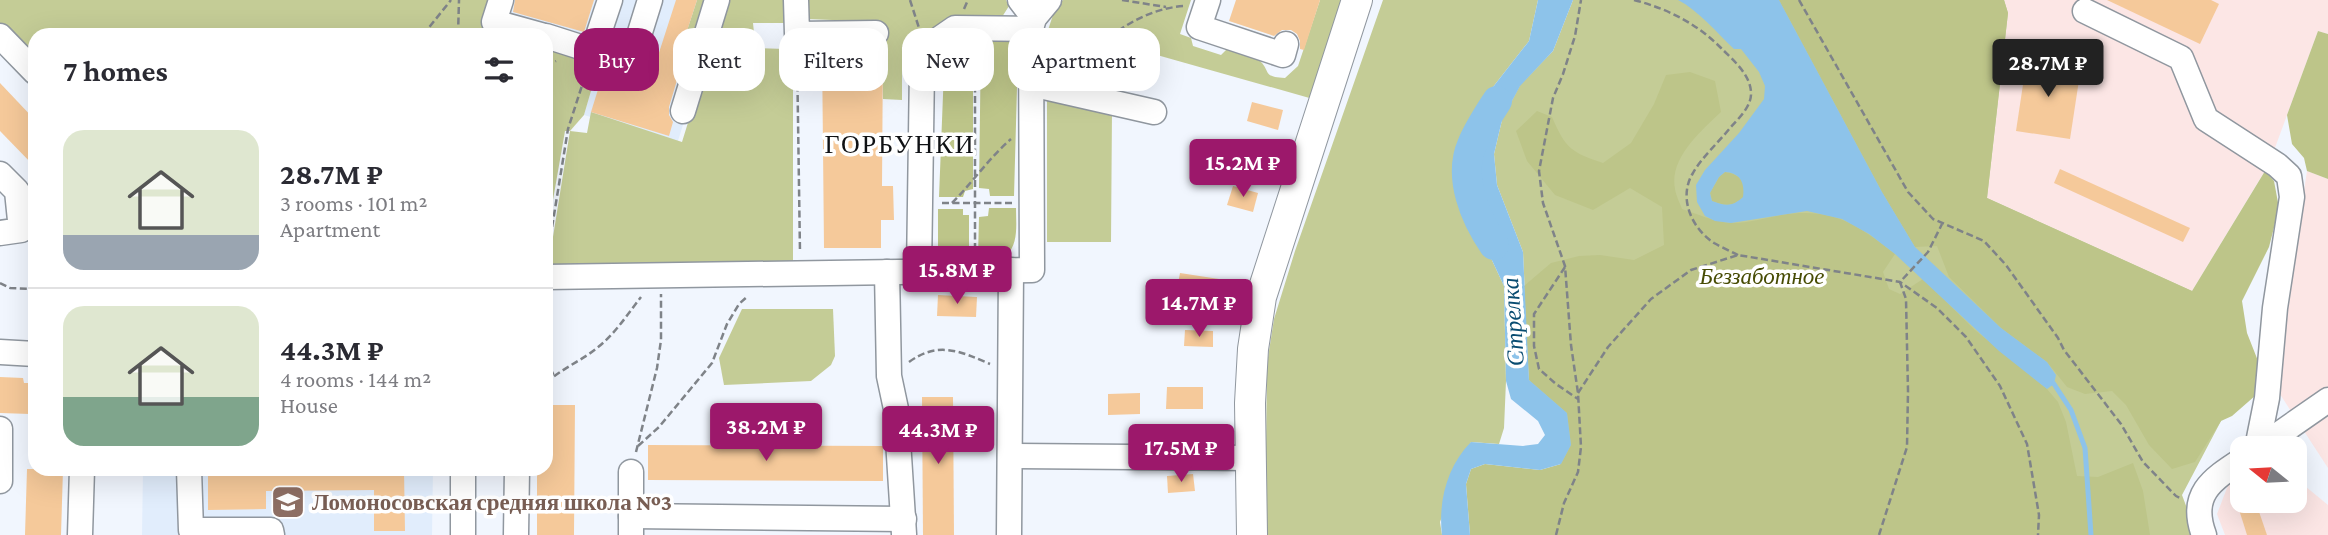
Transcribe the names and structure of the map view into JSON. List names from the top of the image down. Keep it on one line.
{"districts":["ГОРБУНКИ"],"water":["Стрелка"],"parks":["Беззаботное"],"places":{"school or university":["Ломоносовская средняя школа №3"]},"north":"left","page":{"chip":["Buy","Rent","Filters","New","Apartment"],"heading":"7 homes","price":["28.7M ₽","15.2M ₽","15.8M ₽","14.7M ₽","38.2M ₽","44.3M ₽","17.5M ₽"],"list":[{"name":"28.7M ₽","note":"3 rooms · 101 m² · Apartment"},{"name":"44.3M ₽","note":"4 rooms · 144 m² · House"}]}}
